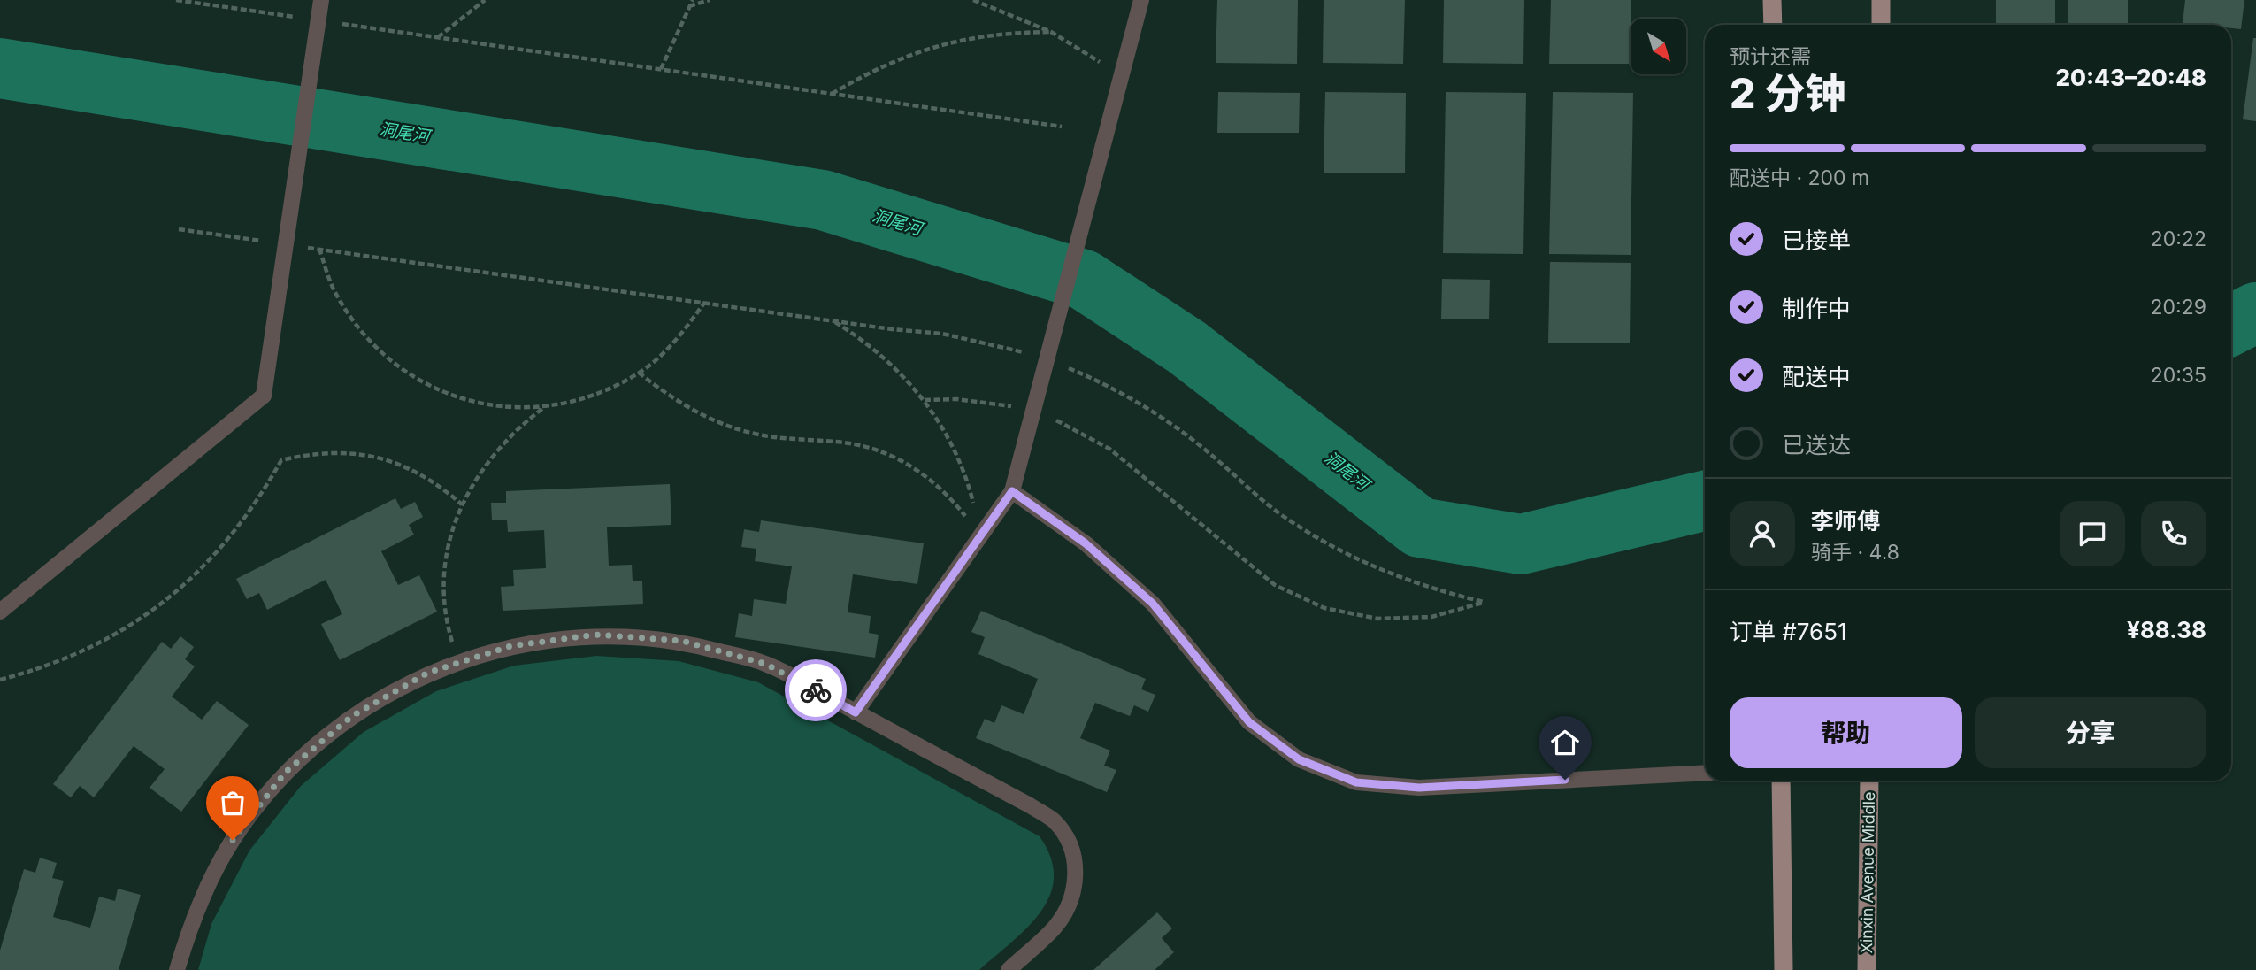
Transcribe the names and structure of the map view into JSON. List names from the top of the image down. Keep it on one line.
{"streets":{"main road":["Xinxin Avenue Middle"]},"water":["洞尾河"],"north":"bottom right","page":{"heading":["2 分钟","预计还需","20:43–20:48"],"panel":["李师傅","骑手 · 4.8","订单 #7651","¥88.38"],"bar":"配送中 · 200 m","list":[["已接单","20:22"],["制作中","20:29"],["配送中","20:35"],"已送达"],"buttons":["帮助","分享"]}}
